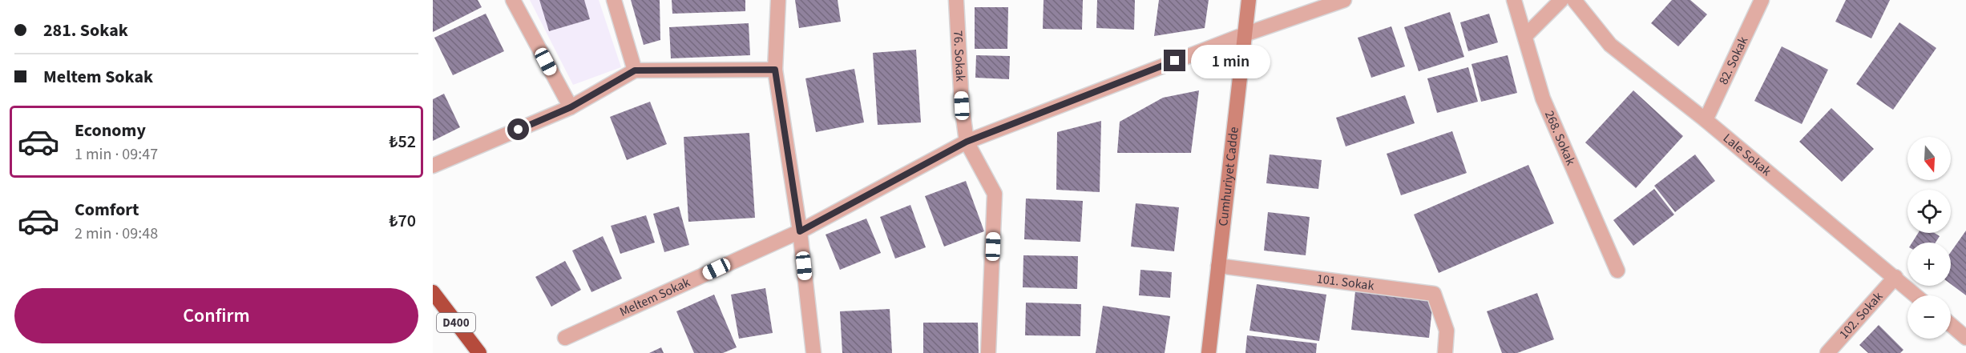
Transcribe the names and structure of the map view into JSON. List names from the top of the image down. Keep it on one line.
{"streets":{"highway":["D400"],"street":["76. Sokak","82. Sokak","268. Sokak","Lale Sokak","Cumhuriyet Cadde","101. Sokak","Meltem Sokak","102. Sokak"]},"crossings":[["76. Sokak","Meltem Sokak"],["82. Sokak","Lale Sokak"],["Lale Sokak","102. Sokak"],["Cumhuriyet Cadde","101. Sokak"],["Cumhuriyet Cadde","Meltem Sokak"]],"north":"bottom","page":{"banner":["281. Sokak","Meltem Sokak"],"bubble":"1 min","list":[{"name":"Economy","note":"1 min · 09:47","value":"₺52"},{"name":"Comfort","note":"2 min · 09:48","value":"₺70"}],"map_buttons":["+","−"],"buttons":"Confirm"}}
